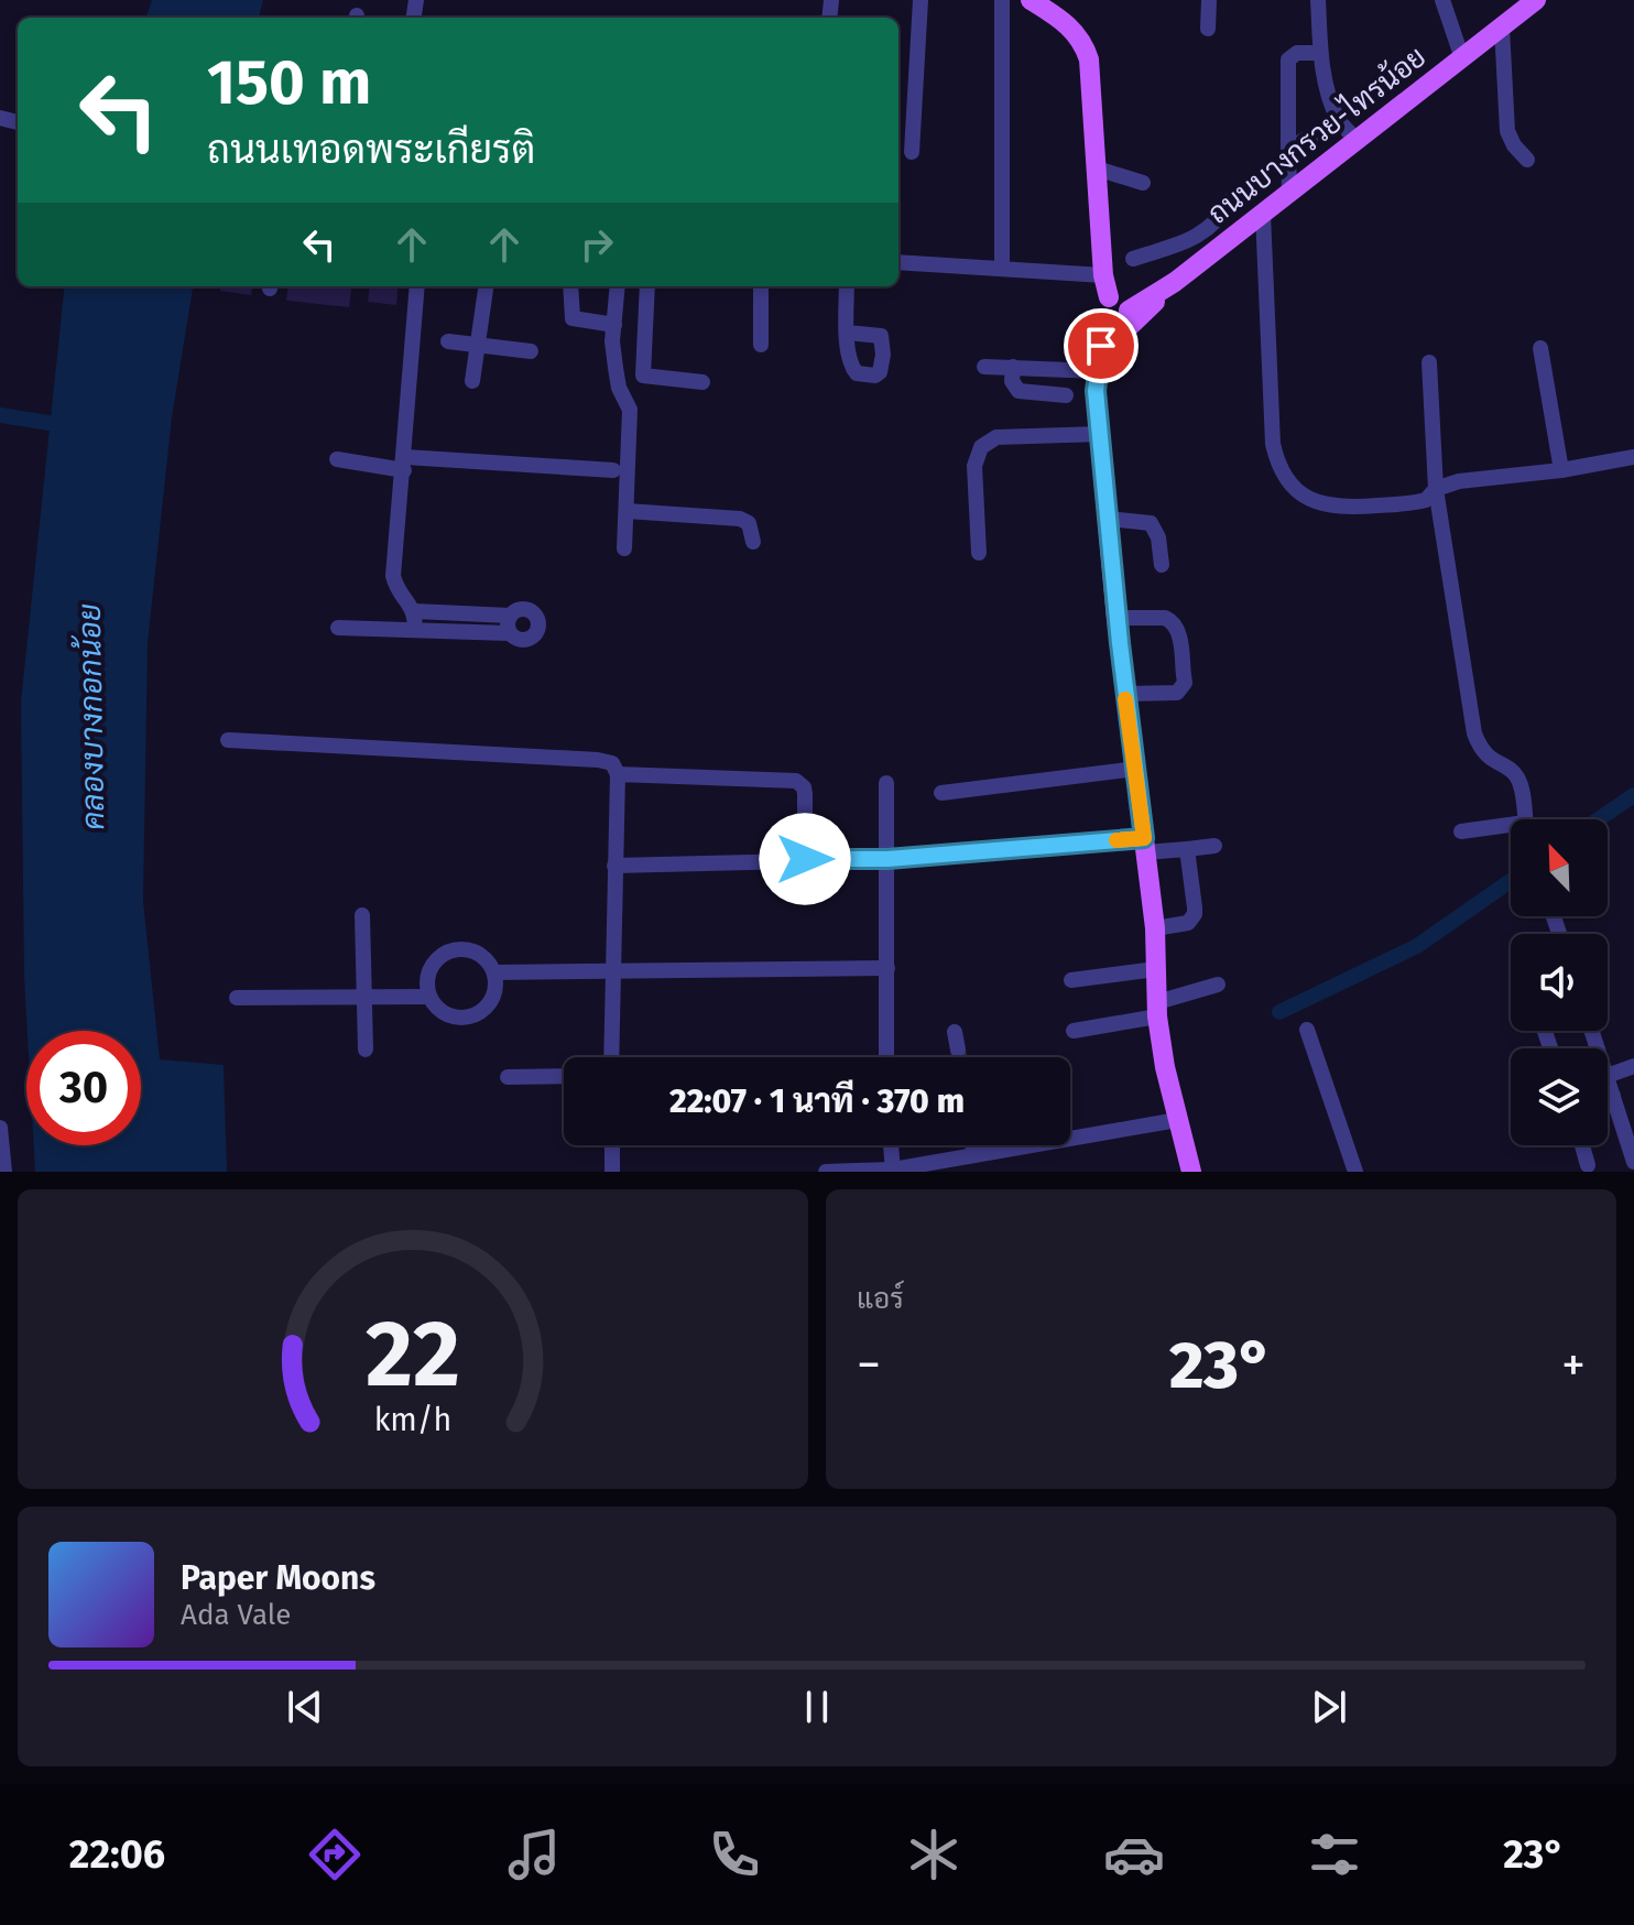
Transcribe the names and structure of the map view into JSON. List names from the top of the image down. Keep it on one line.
{"streets":{"main road":["ถนนบางกรวย-ไทรน้อย"]},"water":["คลองบางกอกน้อย"],"north":"top left","page":{"turn":["150 m","ถนนเทอดพระเกียรติ"],"limit":"30","trip":"22:07 · 1 นาที · 370 m","tile":"แอร์","heat":["−","23°","+"],"song":["Paper Moons","Ada Vale"],"tabs":["22:06","23°"],"gauge":["22","km/h"]}}
